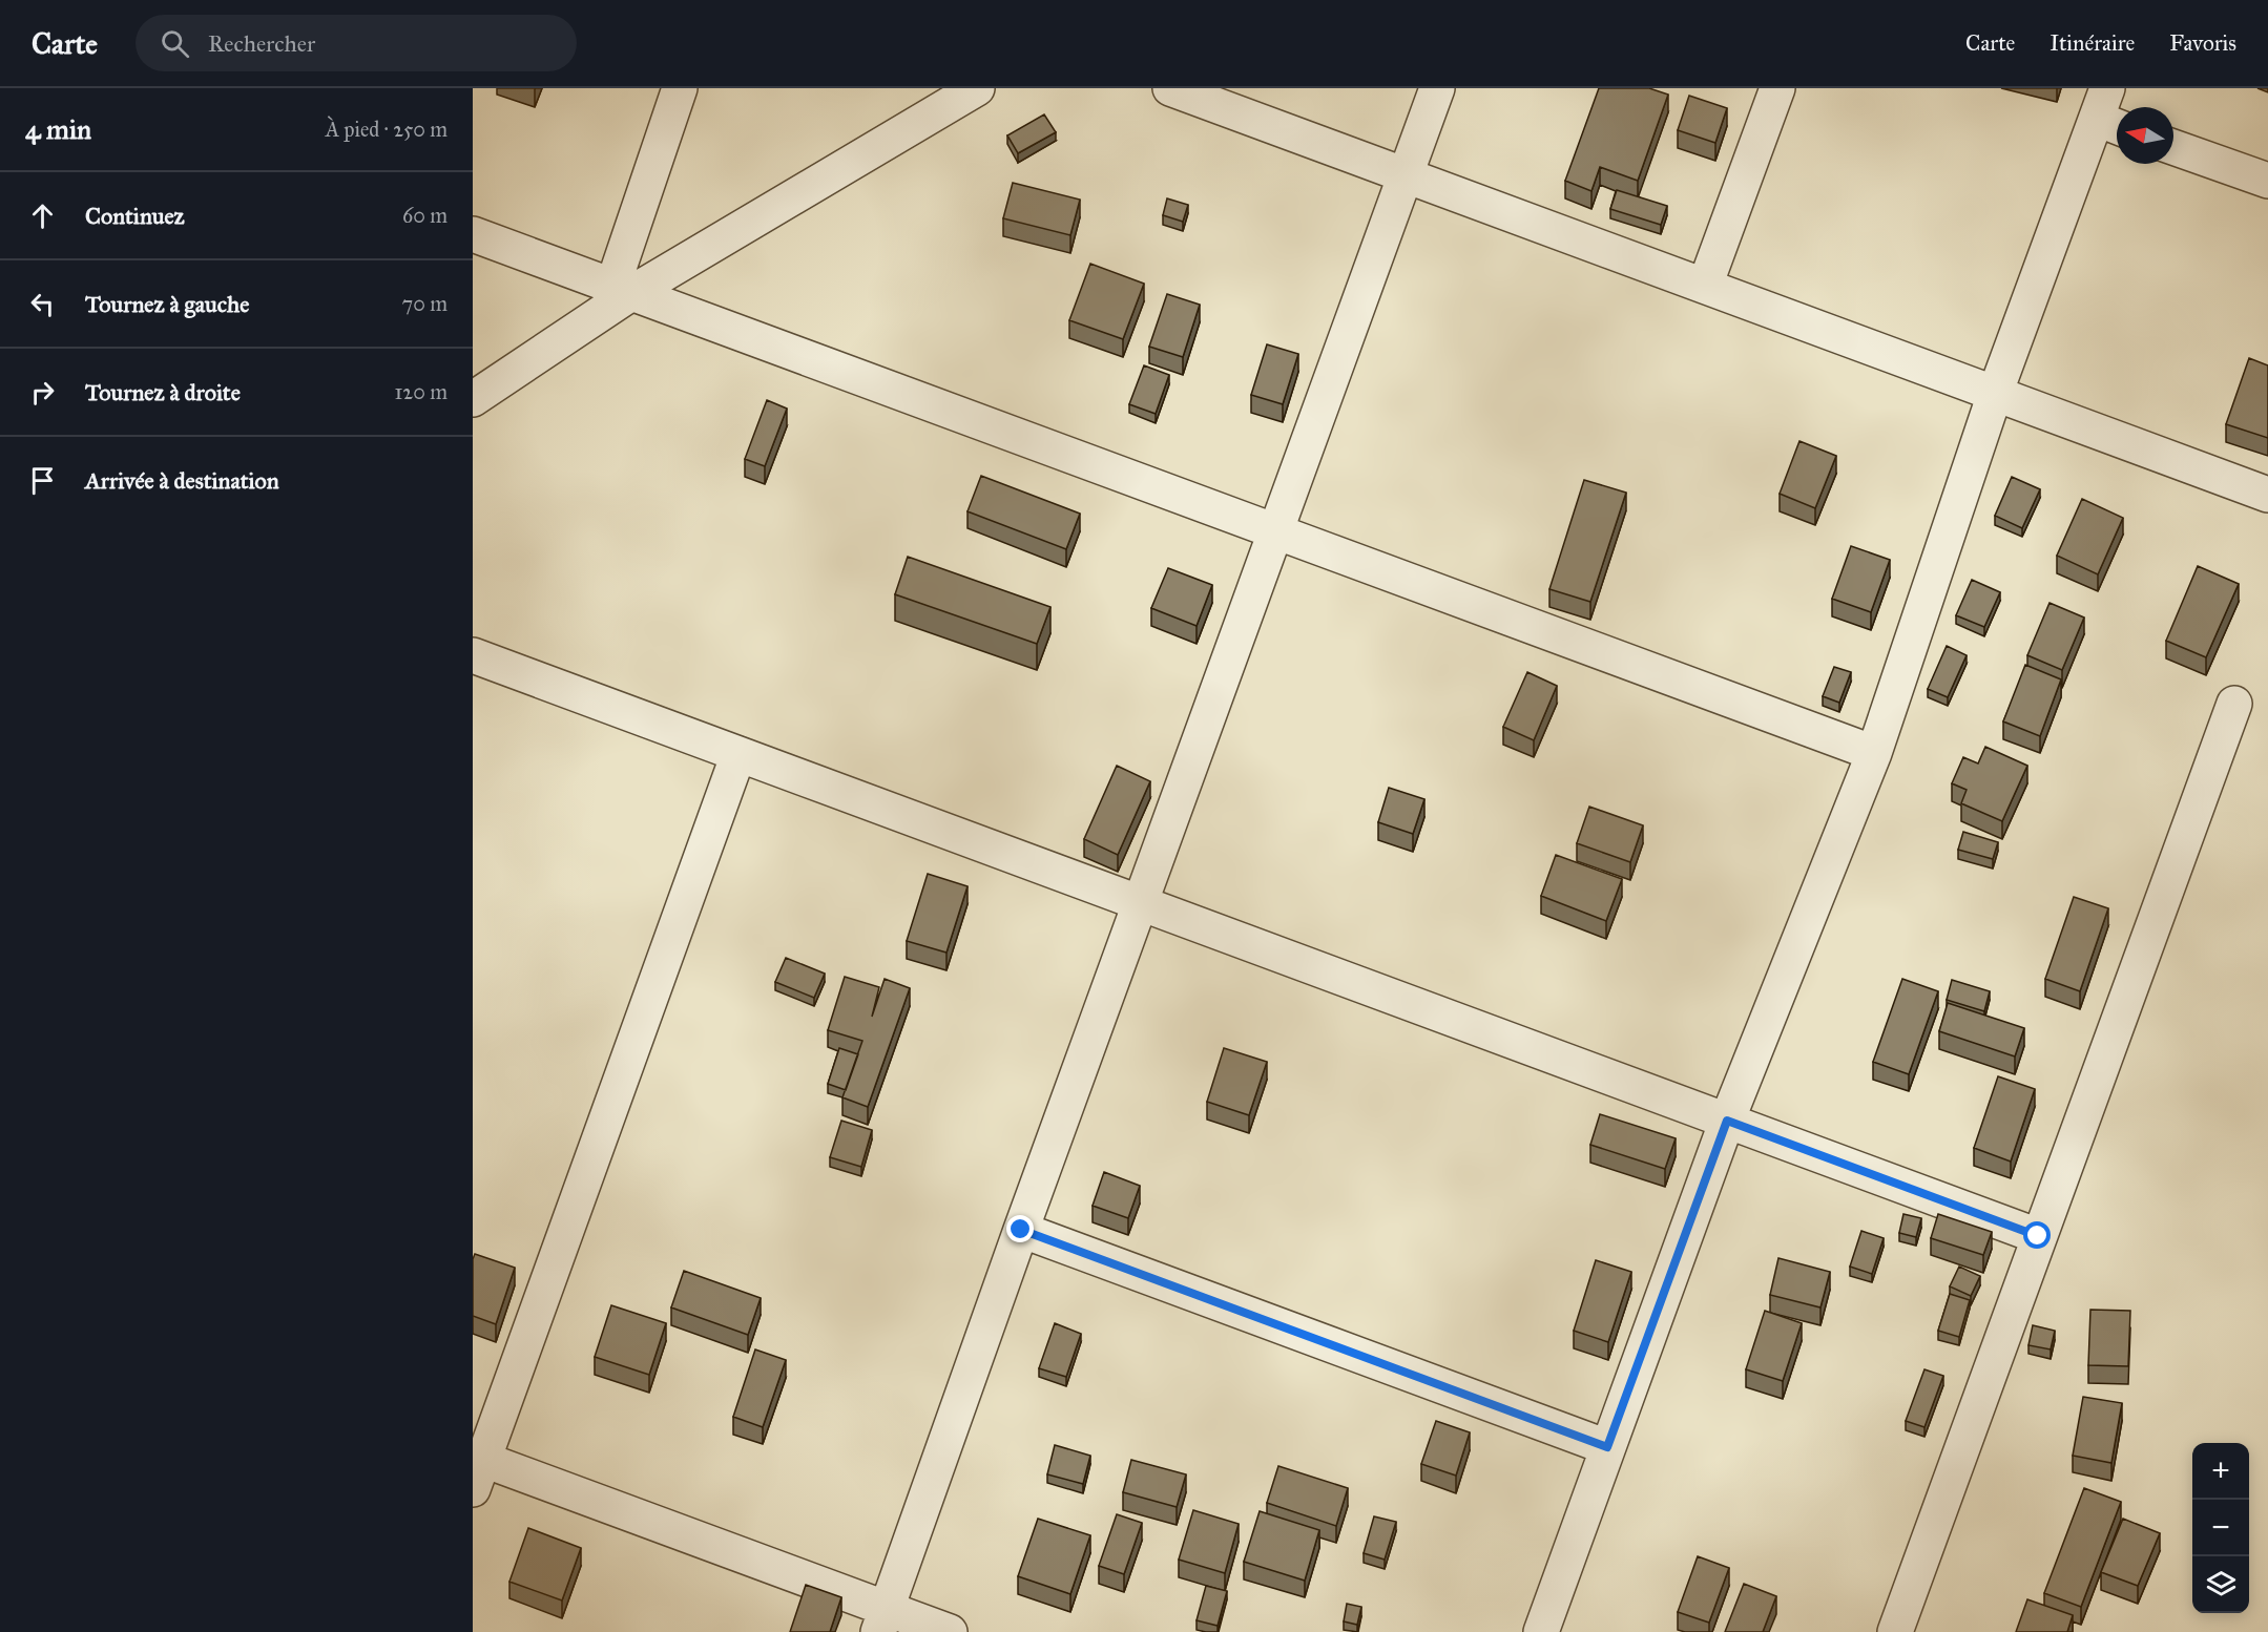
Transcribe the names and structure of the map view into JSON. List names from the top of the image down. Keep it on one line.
{"north":"left","page":{"header":"Carte","search":"Rechercher","nav":["Carte","Itinéraire","Favoris"],"heading":["4 min","À pied · 250 m"],"list":[["Continuez","60 m"],["Tournez à gauche","70 m"],["Tournez à droite","120 m"],"Arrivée à destination"],"map_buttons":["+","−"]}}
